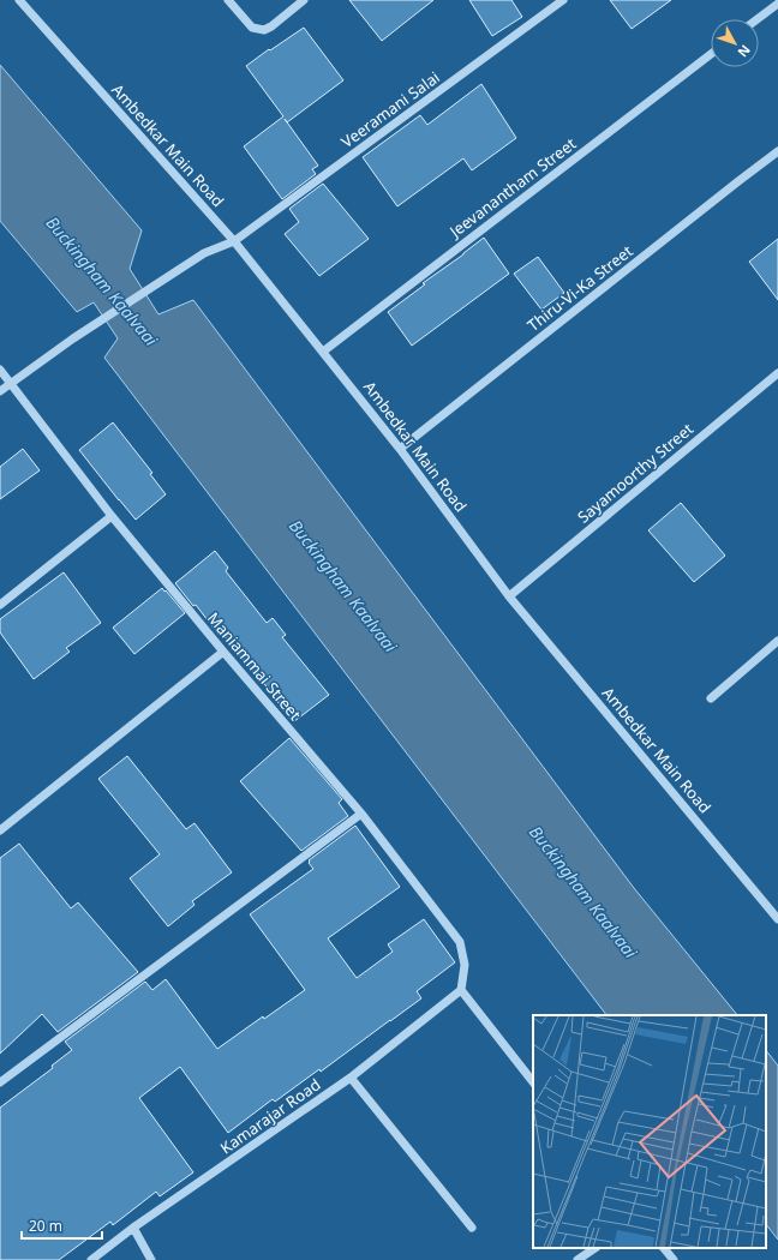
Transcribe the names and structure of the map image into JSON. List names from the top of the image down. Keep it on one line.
{"streets":{"street":["Veeramani Salai","Ambedkar Main Road","Jeevanantham Street","Thiru-Vi-Ka Street","Sayamoorthy Street","Maniammai Street","Kamarajar Road"]},"crossings":[["Veeramani Salai","Ambedkar Main Road"],["Veeramani Salai","Maniammai Street"],["Ambedkar Main Road","Jeevanantham Street"],["Ambedkar Main Road","Thiru-Vi-Ka Street"],["Ambedkar Main Road","Sayamoorthy Street"],["Maniammai Street","Kamarajar Road"]],"water":["Buckingham Kaalvaai"],"scale_bar":"20 m","north":"bottom right"}
